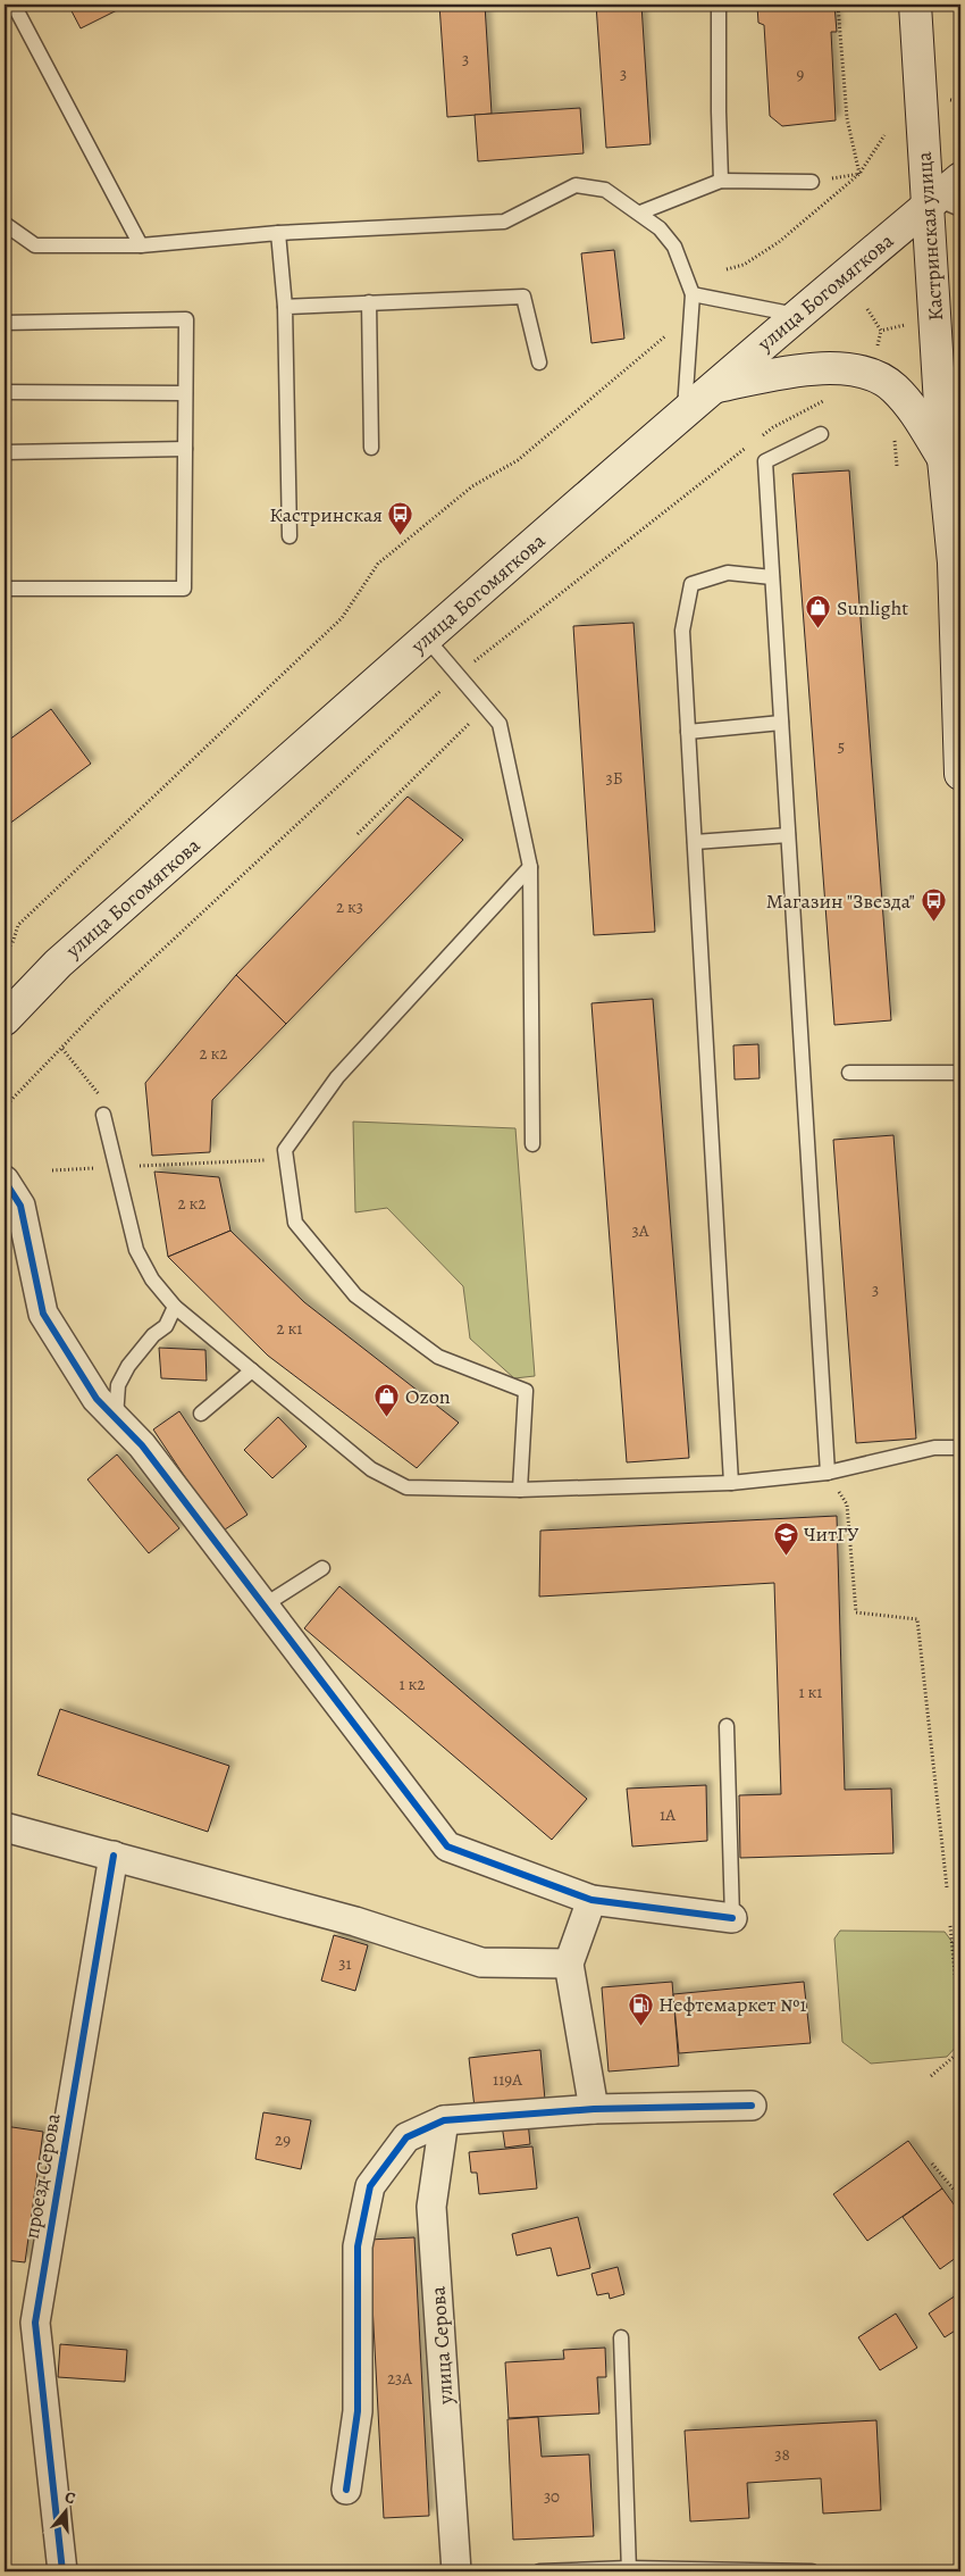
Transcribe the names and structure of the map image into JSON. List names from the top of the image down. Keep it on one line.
{"streets":{"main road":["Кастринская улица","улица Богомягкова"],"street":["проезд Серова","улица Серова"]},"crossings":[["Кастринская улица","улица Богомягкова"]],"places":{"bus stop":["Кастринская","Магазин \"Звезда\""],"shop":["Sunlight","Ozon"],"school or university":["ЧитГУ"],"fuel station":["Нефтемаркет №1"]},"house_numbers":["3","3","9","5","3Б","2 к3","2 к2","2 к2","3А","3","2 к1","1 к2","1 к1","1А","31","119А","29","23А","38","30"],"north":"top"}
